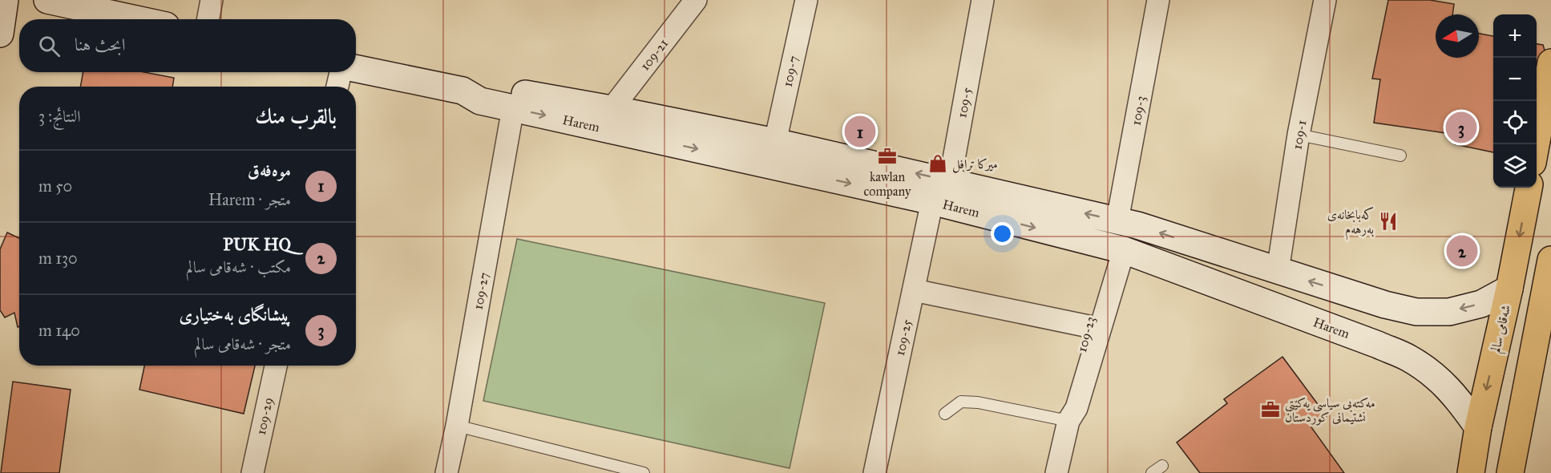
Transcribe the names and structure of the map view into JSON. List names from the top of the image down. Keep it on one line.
{"streets":{"main road":["شەقامی سالم"],"street":["109-21","109-7","109-5","109-3","Harem","109-1","109-27","109-23","109-25","109-29"]},"crossings":[["109-21","Harem"],["109-7","Harem"],["109-5","Harem"],["109-5","109-25"],["109-3","Harem"],["Harem","109-1"],["Harem","109-27"],["Harem","شەقامی سالم"],["Harem","109-23"],["Harem","109-25"]],"places":{"office":["kawlan company","مەکتەبی سیاسی یەکێتی نشتیمانی کوردستان"],"shop":["ميركا ترافل"],"restaurant":["کەبابخانەی بەرهەم"]},"north":"left","page":{"map_buttons":["+","−"],"search":"ابحث هنا","heading":["بالقرب منك","النتائج: 3"],"pins":["3","1","2"],"list":[{"mark":"1","name":"موەفەق","note":"متجر · Harem","value":"50 m"},{"mark":"2","name":"PUK HQ","note":"مكتب · شەقامی سالم","value":"130 m"},{"mark":"3","name":"پیشانگای بەختیاری","note":"متجر · شەقامی سالم","value":"140 m"}]}}
